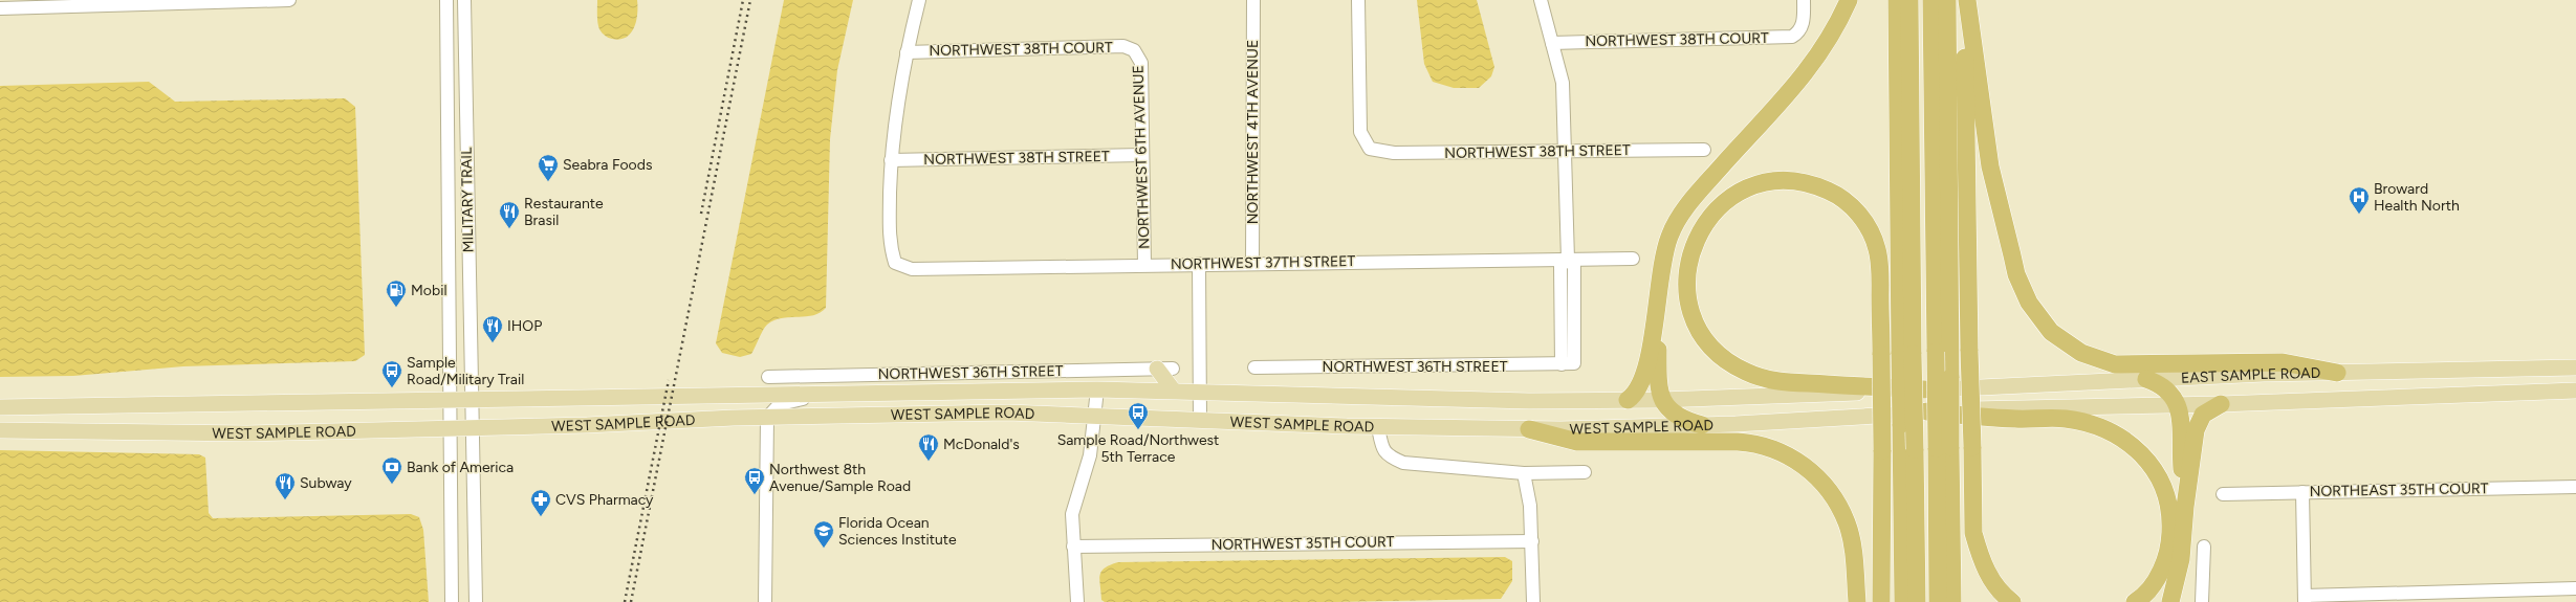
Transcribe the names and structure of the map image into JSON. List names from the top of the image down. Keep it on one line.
{"streets":{"main road":["EAST SAMPLE ROAD","WEST SAMPLE ROAD"],"street":["NORTHWEST 38TH COURT","NORTHWEST 4TH AVENUE","NORTHWEST 38TH STREET","NORTHWEST 6TH AVENUE","MILITARY TRAIL","NORTHWEST 37TH STREET","NORTHWEST 36TH STREET","NORTHEAST 35TH COURT","NORTHWEST 35TH COURT"]},"crossings":[["NORTHWEST 38TH COURT","NORTHWEST 6TH AVENUE"],["NORTHWEST 4TH AVENUE","NORTHWEST 37TH STREET"],["NORTHWEST 38TH STREET","NORTHWEST 6TH AVENUE"],["NORTHWEST 38TH STREET","NORTHWEST 37TH STREET"],["NORTHWEST 6TH AVENUE","NORTHWEST 37TH STREET"],["MILITARY TRAIL","WEST SAMPLE ROAD"],["NORTHWEST 37TH STREET","NORTHWEST 36TH STREET"],["EAST SAMPLE ROAD","WEST SAMPLE ROAD"]],"places":{"supermarket":["Seabra Foods"],"hospital":["Broward Health North"],"restaurant":["Restaurante Brasil","IHOP","McDonald's","Subway"],"fuel station":["Mobil"],"bus stop":["Sample Road/Military Trail","Sample Road/Northwest 5th Terrace","Northwest 8th Avenue/Sample Road"],"bank":["Bank of America"],"pharmacy":["CVS Pharmacy"],"school or university":["Florida Ocean Sciences Institute"]}}
